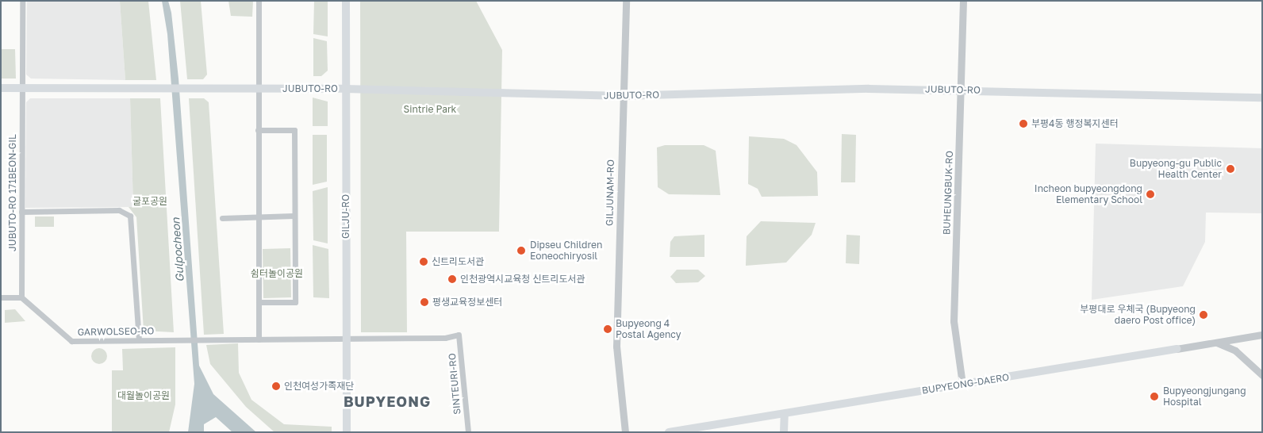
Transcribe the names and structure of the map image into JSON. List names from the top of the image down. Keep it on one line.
{"streets":{"main road":["JUBUTO-RO","GILJU-RO","BUPYEONG-DAERO"],"street":["JUBUTO-RO 171BEON-GIL","GILJUNAM-RO","BUHEUNGBUK-RO","GARWOLSEO-RO","SINTEURI-RO"]},"crossings":[["JUBUTO-RO","JUBUTO-RO 171BEON-GIL"],["JUBUTO-RO","GILJUNAM-RO"],["JUBUTO-RO","BUHEUNGBUK-RO"],["JUBUTO-RO","GILJU-RO"],["JUBUTO-RO 171BEON-GIL","GARWOLSEO-RO"],["BUHEUNGBUK-RO","BUPYEONG-DAERO"],["GILJU-RO","SINTEURI-RO"]],"districts":["BUPYEONG"],"water":["Gulpocheon"],"parks":["Sintrie Park","굴포공원","쉼터놀이공원","대월놀이공원"],"places":["부평4동 행정복지센터","Bupyeong-gu Public Health Center","Incheon bupyeongdong Elementary School","Dipseu Children Eoneochiryosil","신트리도서관","인천광역시교육청 신트리도서관","평생교육정보센터","부평대로 우체국 (Bupyeong daero Post office)","Bupyeong 4 Postal Agency","인천여성가족재단","Bupyeongjungang Hospital"]}
